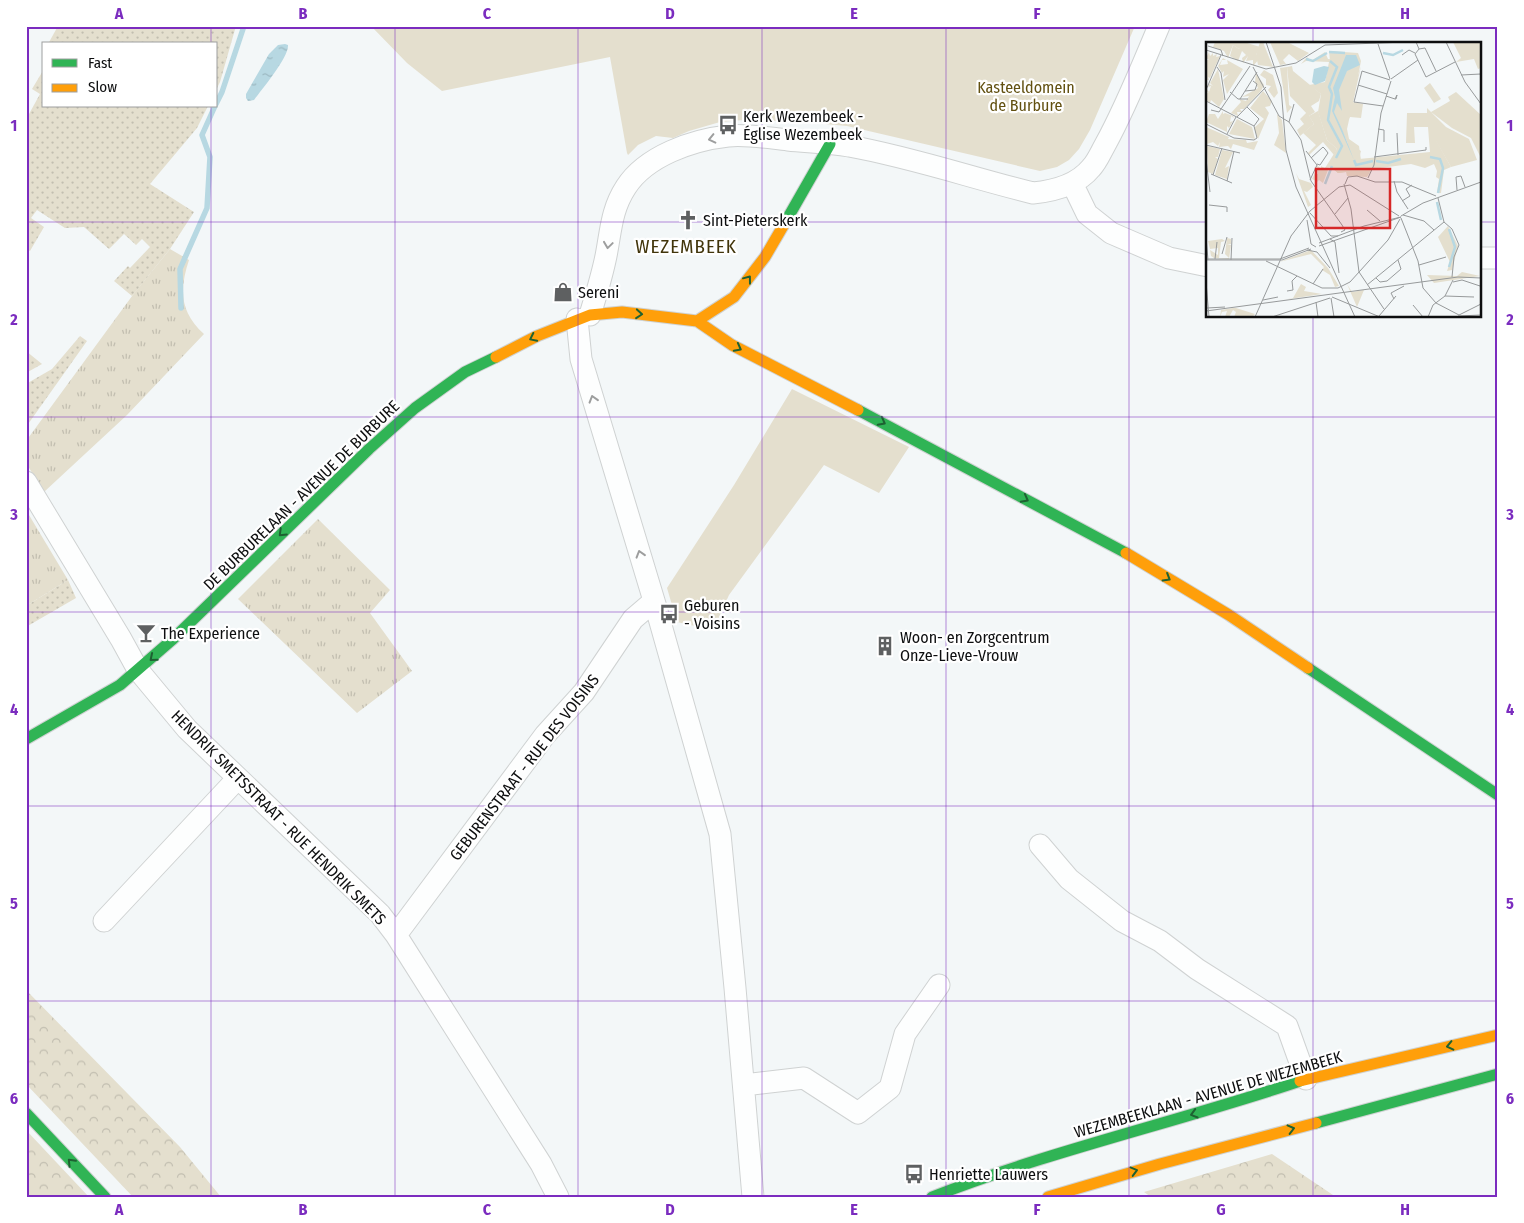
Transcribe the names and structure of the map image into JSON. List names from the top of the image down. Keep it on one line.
{"streets":{"main road":["DE BURBURELAAN - AVENUE DE BURBURE","WEZEMBEEKLAAN - AVENUE DE WEZEMBEEK"],"street":["GEBURENSTRAAT - RUE DES VOISINS","HENDRIK SMETSSTRAAT - RUE HENDRIK SMETS"]},"crossings":[["DE BURBURELAAN - AVENUE DE BURBURE","HENDRIK SMETSSTRAAT - RUE HENDRIK SMETS"],["GEBURENSTRAAT - RUE DES VOISINS","HENDRIK SMETSSTRAAT - RUE HENDRIK SMETS"]],"districts":["WEZEMBEEK"],"parks":["Kasteeldomein de Burbure"],"places":{"bus stop":["Kerk Wezembeek - Église Wezembeek","Geburen - Voisins","Henriette Lauwers"],"church":["Sint-Pieterskerk"],"shop":["Sereni"],"bar":["The Experience"],"building":["Woon- en Zorgcentrum Onze-Lieve-Vrouw"]},"legend":["Fast","Slow"],"grid":{"columns":["A","B","C","D","E","F","G","H"],"rows":["1","2","3","4","5","6"]}}
